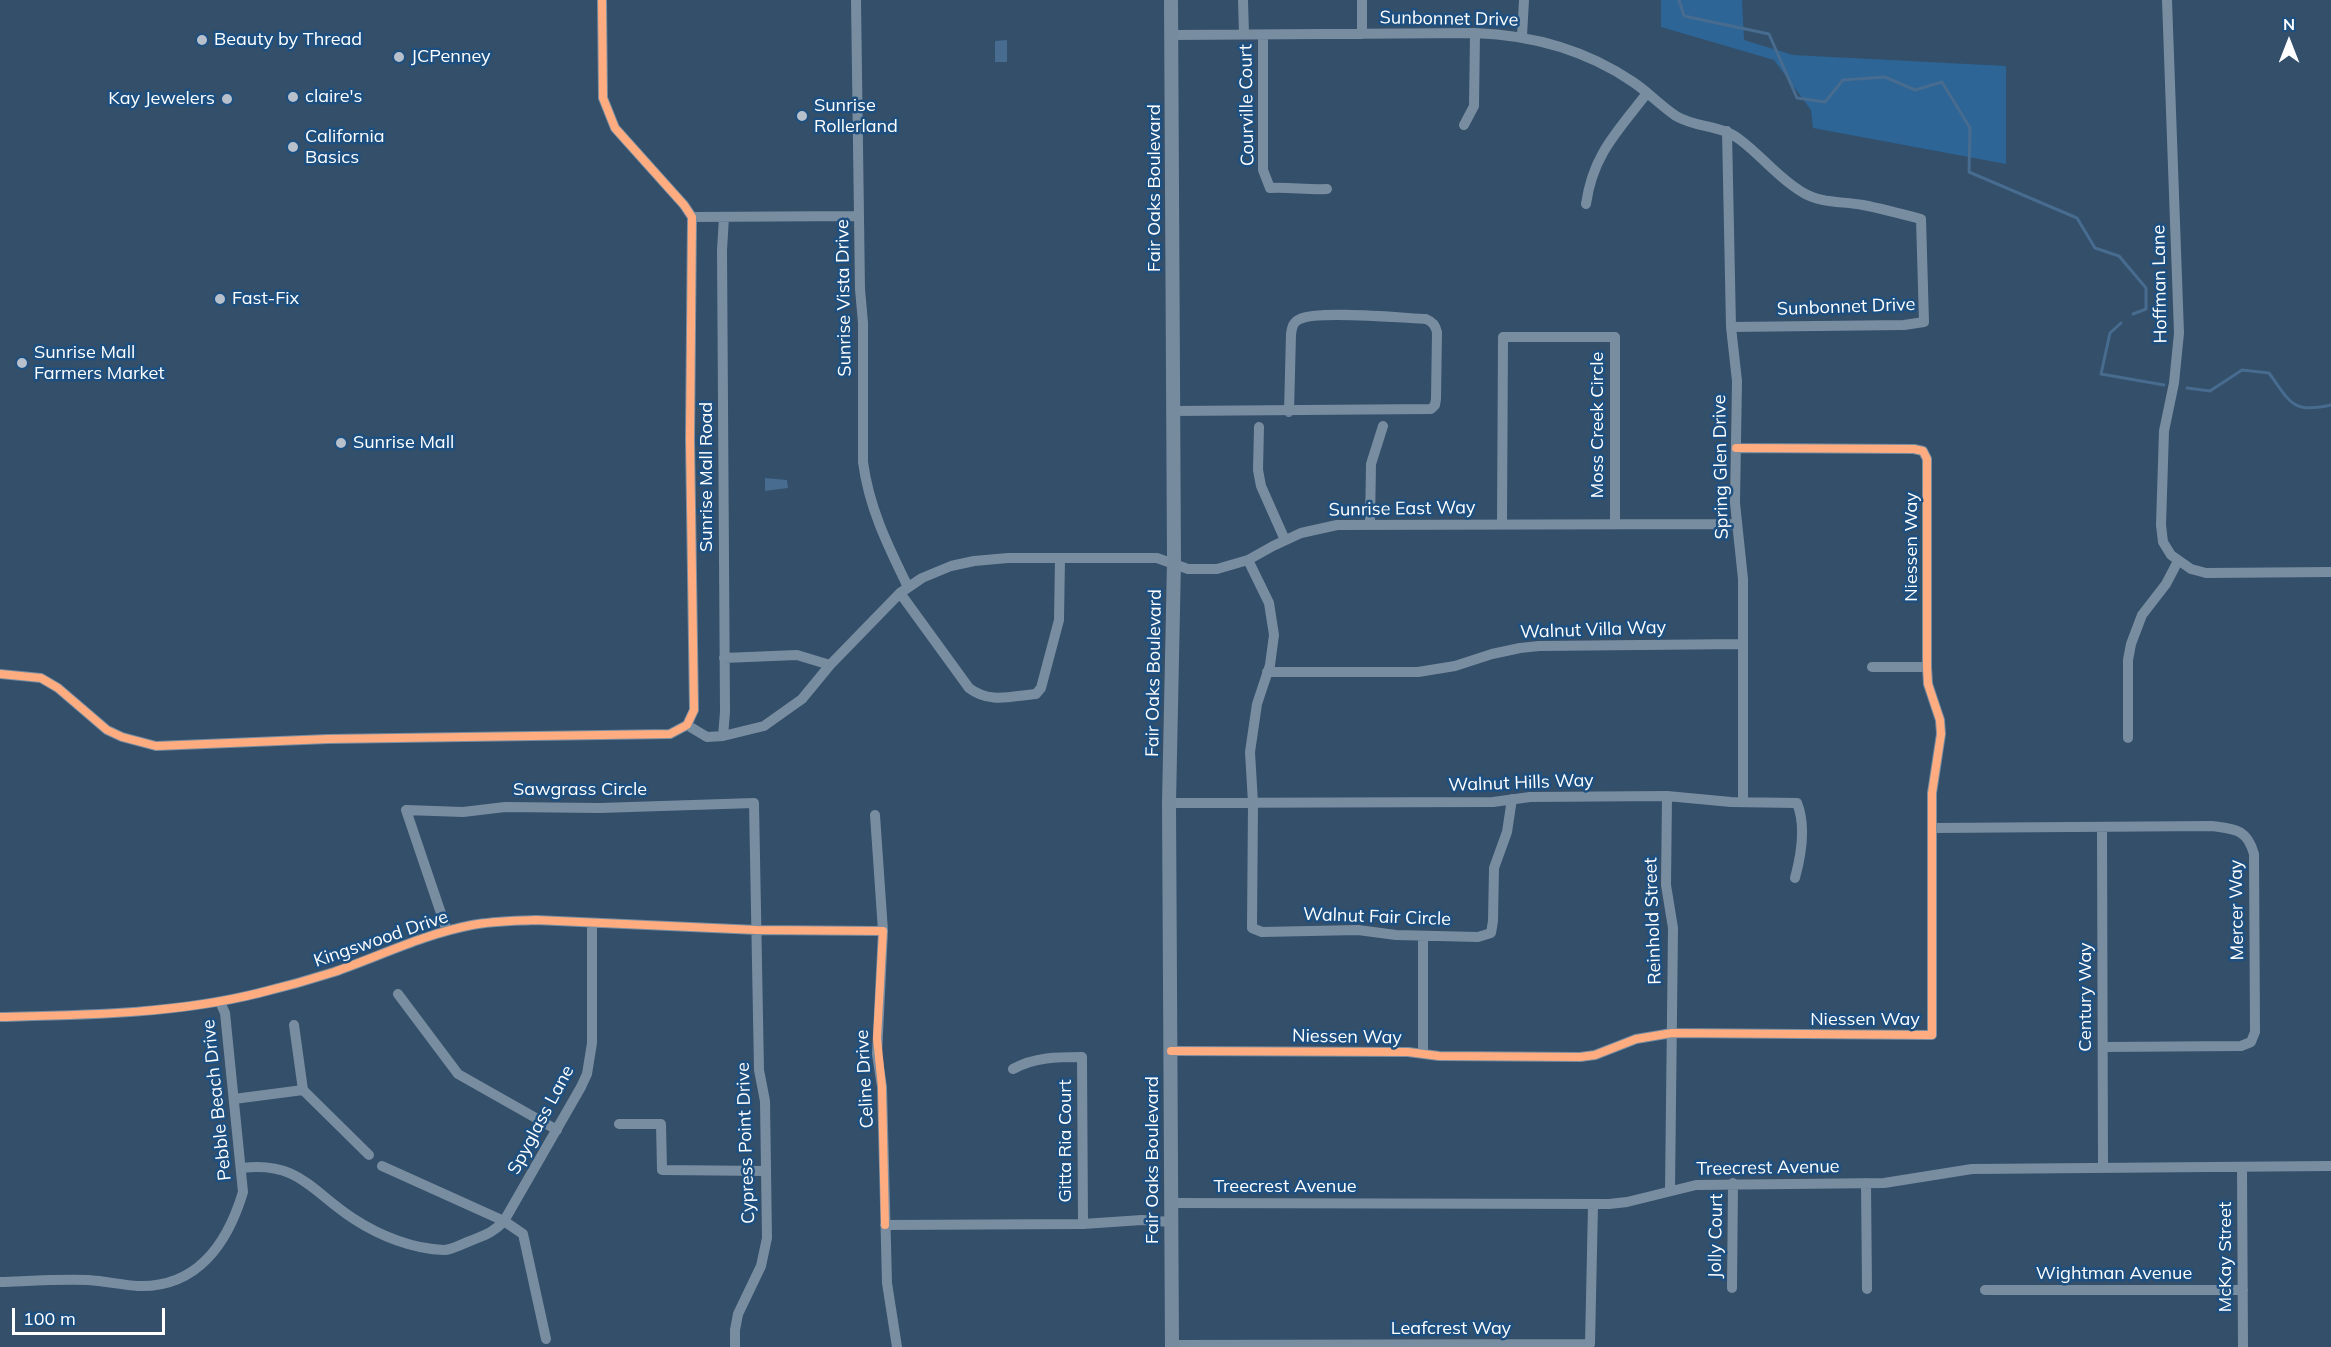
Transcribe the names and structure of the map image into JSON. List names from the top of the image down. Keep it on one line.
{"streets":{"main road":["Fair Oaks Boulevard"],"street":["Sunbonnet Drive","Courville Court","Hoffman Lane","Sunrise Vista Drive","Moss Creek Circle","Spring Glen Drive","Sunrise Mall Road","Sunrise East Way","Niessen Way","Walnut Villa Way","Walnut Hills Way","Sawgrass Circle","Mercer Way","Walnut Fair Circle","Reinhold Street","Kingswood Drive","Century Way","Celine Drive","Pebble Beach Drive","Spyglass Lane","Gitta Ria Court","Cypress Point Drive","Treecrest Avenue","Jolly Court","McKay Street","Wightman Avenue","Leafcrest Way"]},"crossings":[["Sunbonnet Drive","Courville Court"],["Sunbonnet Drive","Fair Oaks Boulevard"],["Sunbonnet Drive","Spring Glen Drive"],["Fair Oaks Boulevard","Sunrise East Way"],["Fair Oaks Boulevard","Niessen Way"],["Fair Oaks Boulevard","Walnut Hills Way"],["Fair Oaks Boulevard","Treecrest Avenue"],["Fair Oaks Boulevard","Leafcrest Way"],["Sunrise Vista Drive","Sunrise East Way"],["Moss Creek Circle","Sunrise East Way"],["Spring Glen Drive","Sunrise East Way"],["Spring Glen Drive","Niessen Way"],["Spring Glen Drive","Walnut Villa Way"],["Spring Glen Drive","Walnut Hills Way"],["Sunrise Mall Road","Sunrise East Way"],["Niessen Way","Mercer Way"],["Niessen Way","Reinhold Street"],["Walnut Hills Way","Walnut Fair Circle"],["Walnut Hills Way","Reinhold Street"],["Sawgrass Circle","Kingswood Drive"],["Sawgrass Circle","Cypress Point Drive"],["Mercer Way","Century Way"],["Reinhold Street","Treecrest Avenue"],["Kingswood Drive","Celine Drive"],["Kingswood Drive","Pebble Beach Drive"],["Kingswood Drive","Spyglass Lane"],["Kingswood Drive","Cypress Point Drive"],["Century Way","Treecrest Avenue"],["Pebble Beach Drive","Spyglass Lane"],["Treecrest Avenue","Jolly Court"],["Treecrest Avenue","McKay Street"],["Treecrest Avenue","Leafcrest Way"],["McKay Street","Wightman Avenue"]],"places":["Beauty by Thread","JCPenney","claire's","Kay Jewelers","Sunrise Rollerland","California Basics","Fast-Fix","Sunrise Mall Farmers Market","Sunrise Mall"],"scale_bar":"100 m","north":"top"}
